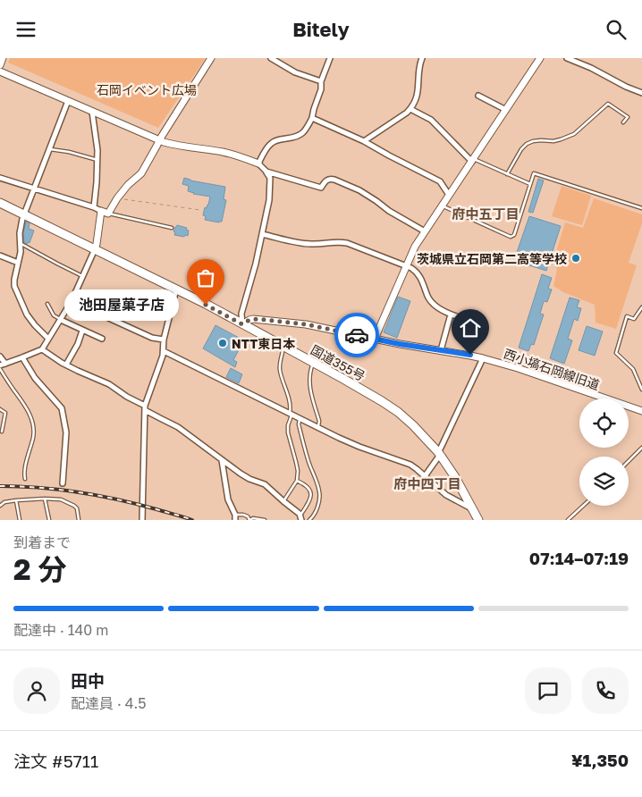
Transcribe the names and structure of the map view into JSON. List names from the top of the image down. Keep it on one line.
{"streets":{"highway":["国道355号"],"street":["西小塙石岡線旧道"]},"crossings":[["国道355号","西小塙石岡線旧道"]],"districts":["府中五丁目","府中四丁目"],"parks":["石岡イベント広場"],"places":["茨城県立石岡第二高等学校","池田屋菓子店","NTT東日本"],"page":{"header":"Bitely","bubble":"池田屋菓子店","heading":["2 分","到着まで","07:14–07:19"],"panel":["田中","配達員 · 4.5","注文 #5711","¥1,350"],"bar":"配達中 · 140 m"}}
